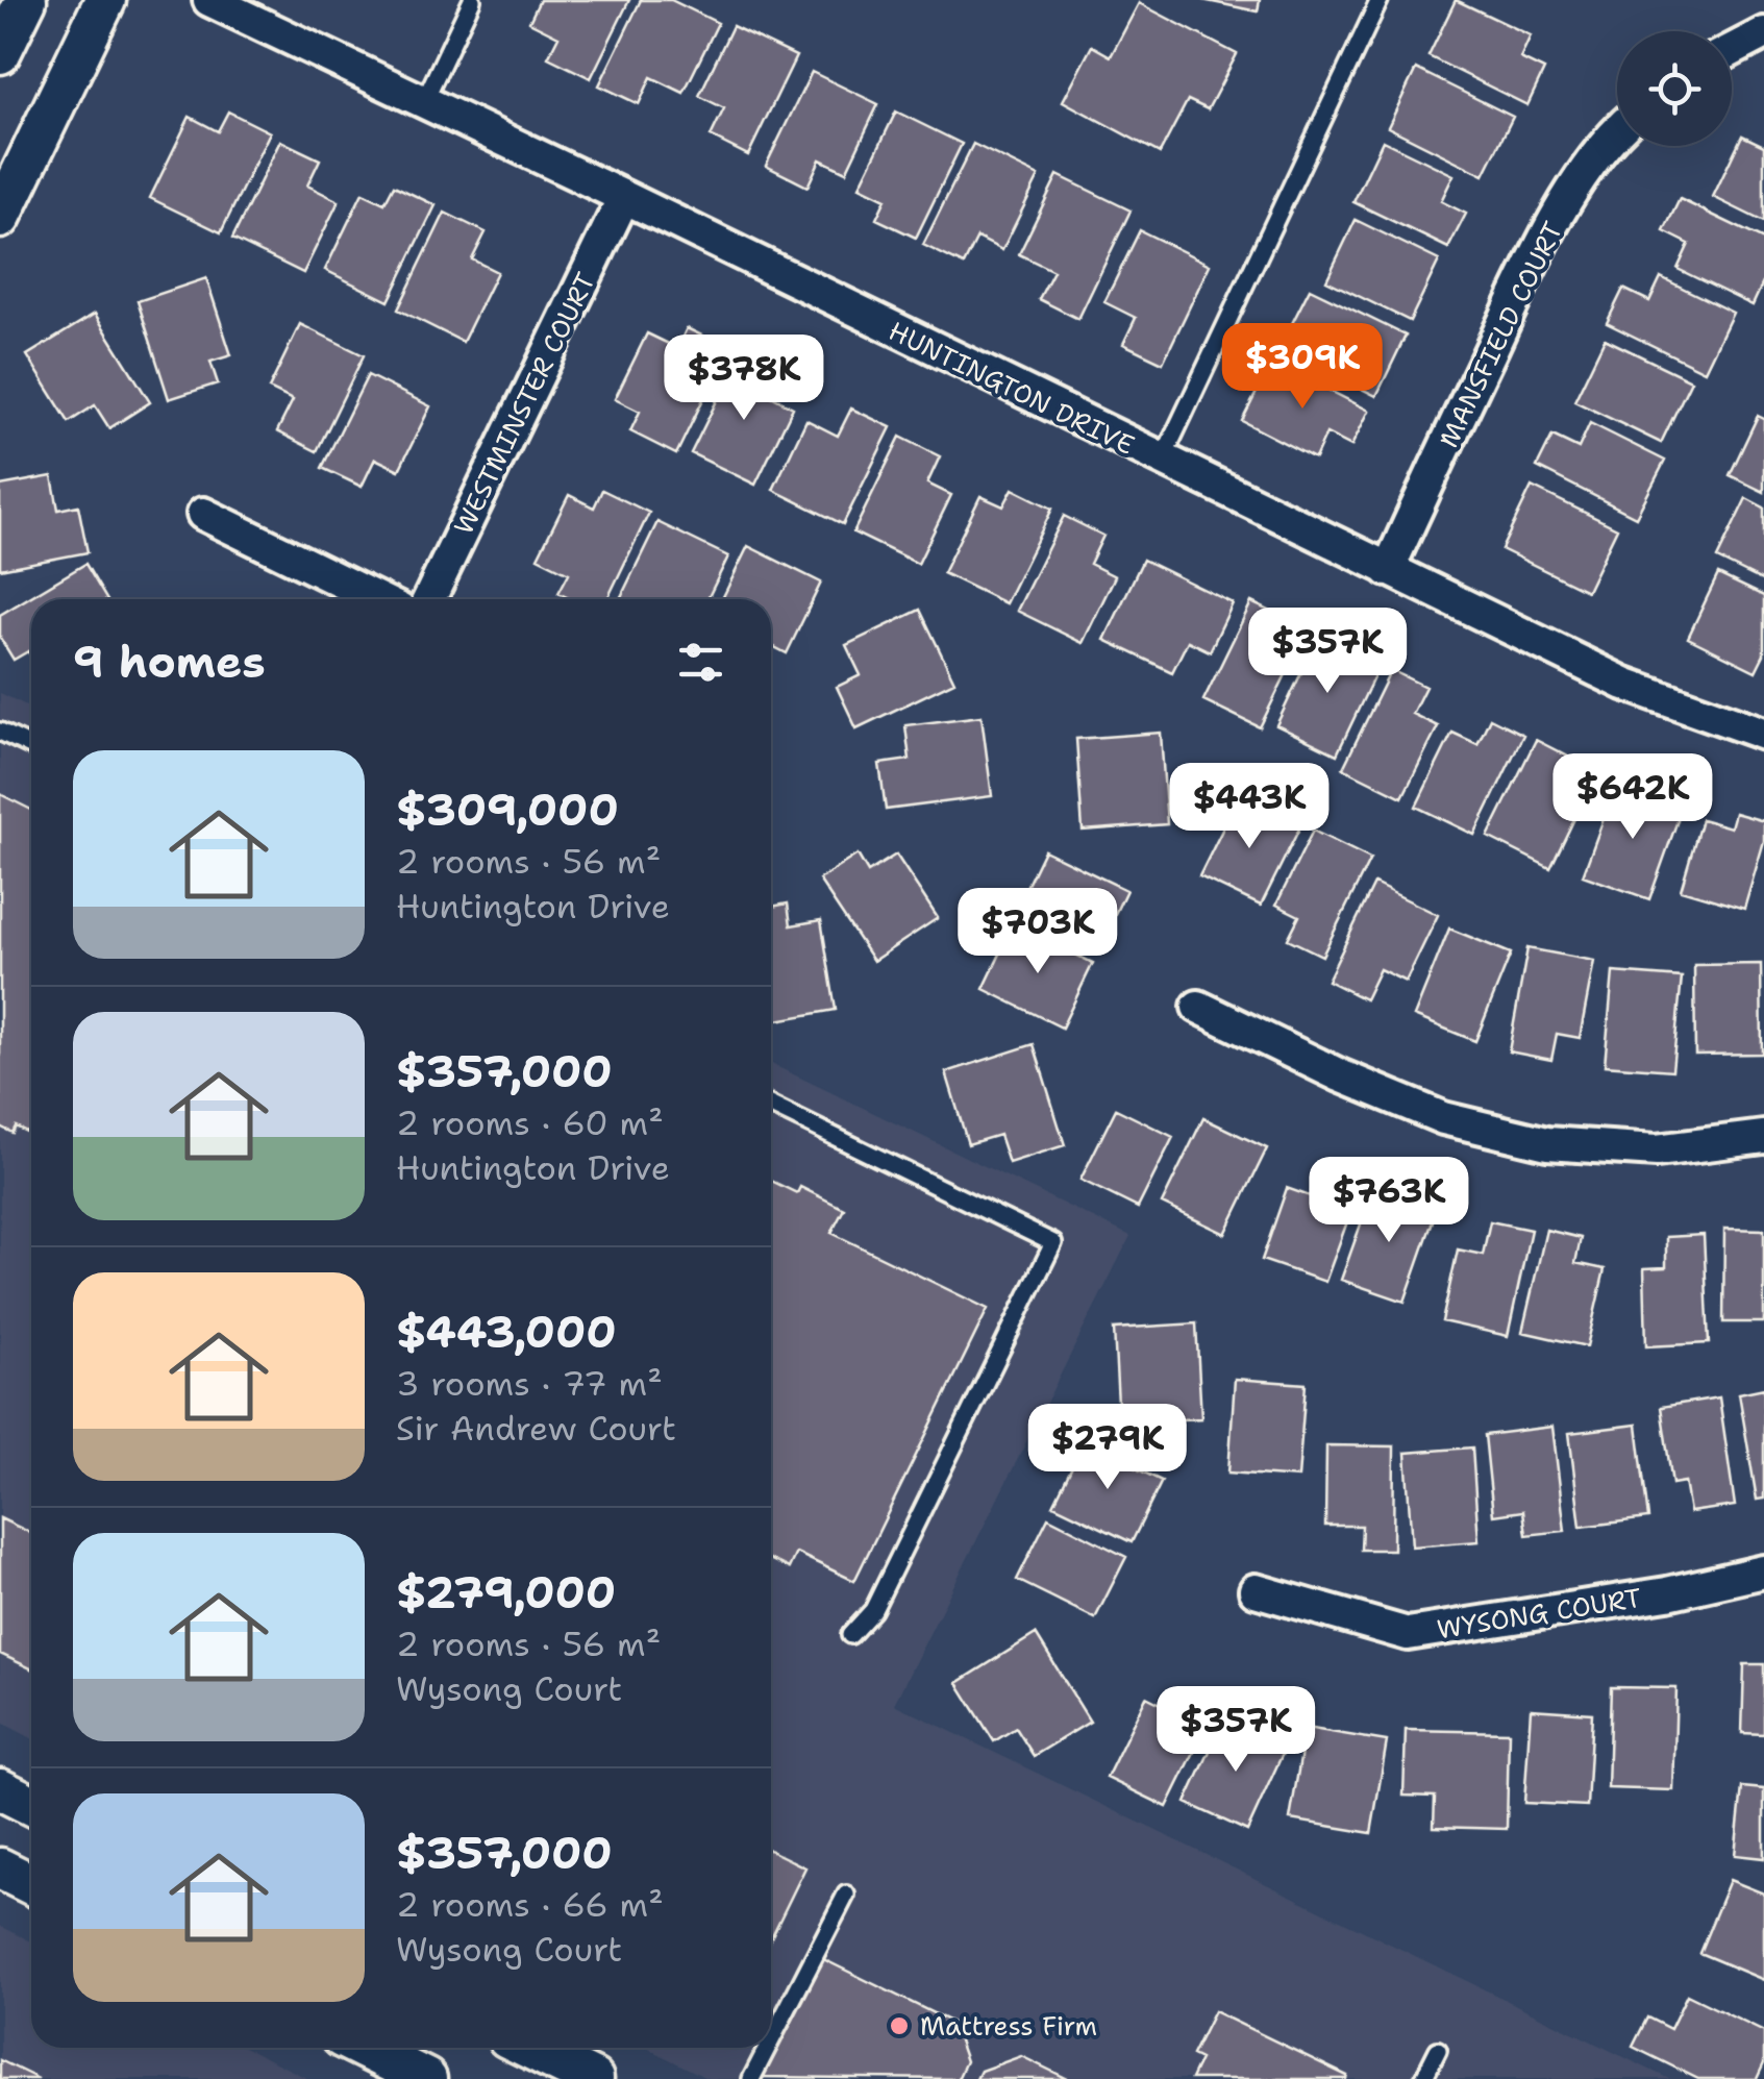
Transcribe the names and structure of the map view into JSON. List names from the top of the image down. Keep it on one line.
{"streets":{"street":["MANSFIELD COURT","HUNTINGTON DRIVE","WESTMINSTER COURT","WYSONG COURT"]},"crossings":[["MANSFIELD COURT","HUNTINGTON DRIVE"],["HUNTINGTON DRIVE","WESTMINSTER COURT"]],"places":["Mattress Firm"],"page":{"price":["$309K","$378K","$357K","$642K","$443K","$703K","$763K","$279K","$357K"],"heading":"9 homes","list":[{"name":"$309,000","note":"2 rooms · 56 m² · Huntington Drive"},{"name":"$357,000","note":"2 rooms · 60 m² · Huntington Drive"},{"name":"$443,000","note":"3 rooms · 77 m² · Sir Andrew Court"},{"name":"$279,000","note":"2 rooms · 56 m² · Wysong Court"},{"name":"$357,000","note":"2 rooms · 66 m² · Wysong Court"}]}}
